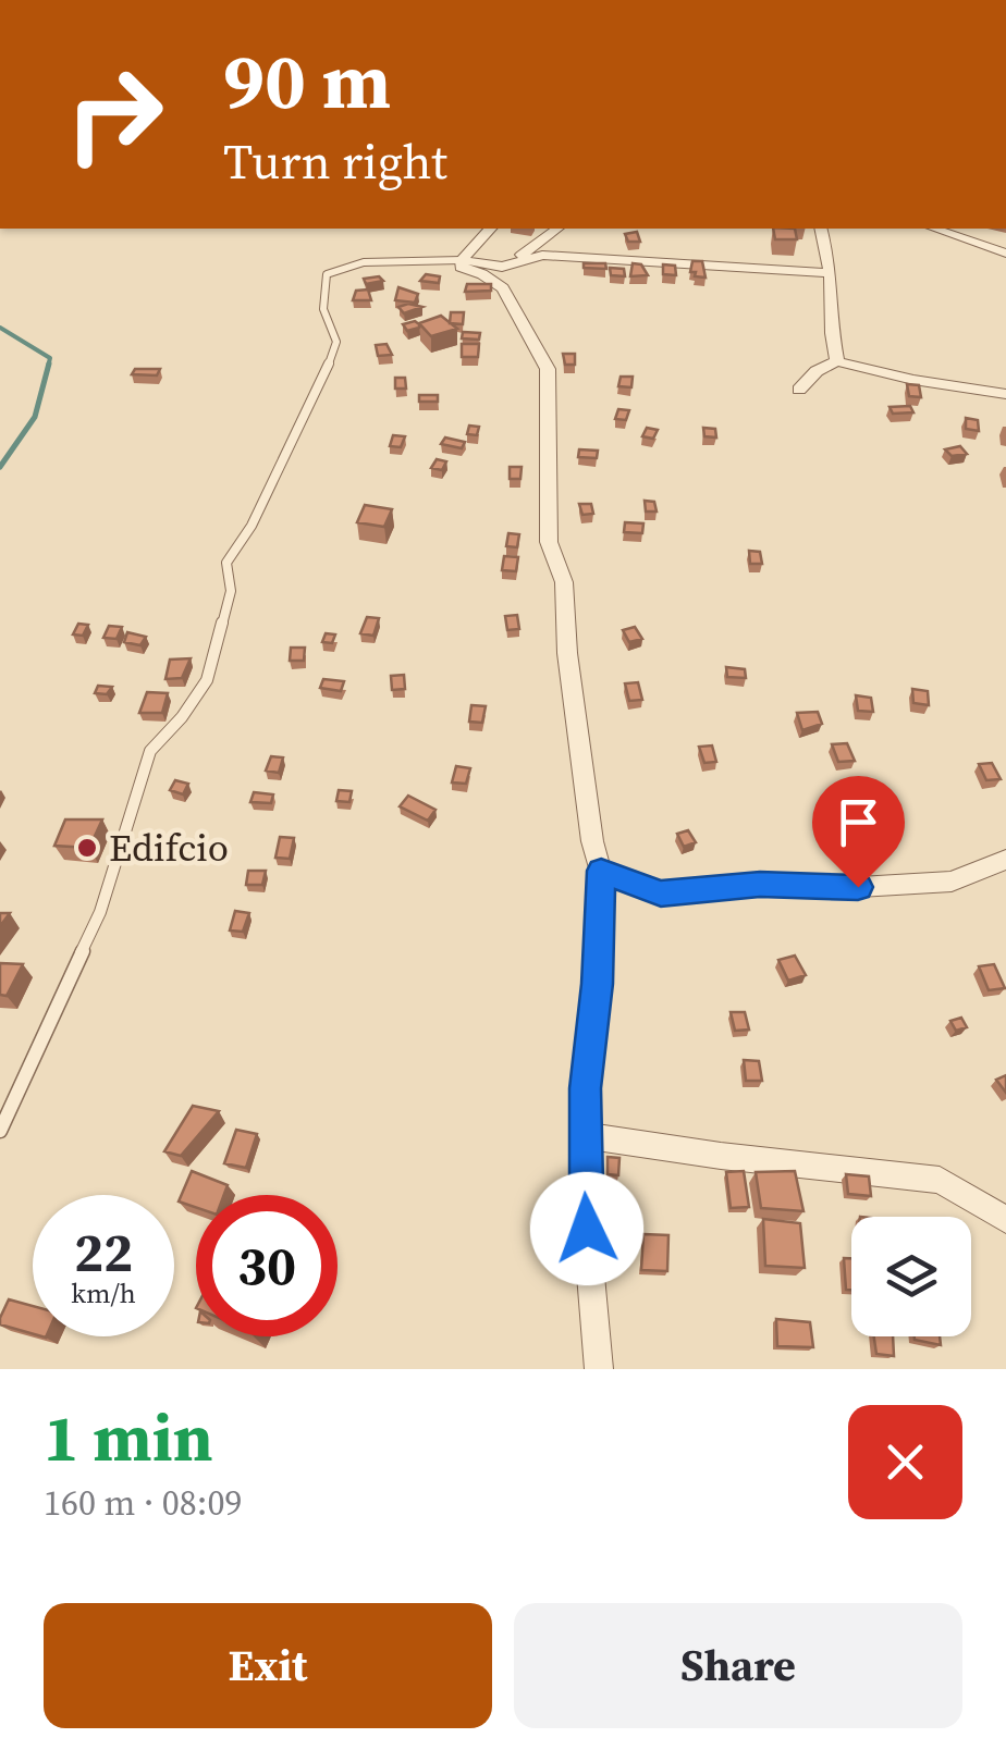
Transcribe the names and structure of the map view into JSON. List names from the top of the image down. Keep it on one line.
{"places":["Edifcio"],"page":{"turn":["90 m","Turn right"],"speed":"22 km/h","limit":"30","heading":["1 min","160 m · 08:09"],"buttons":["Exit","Share"]}}
